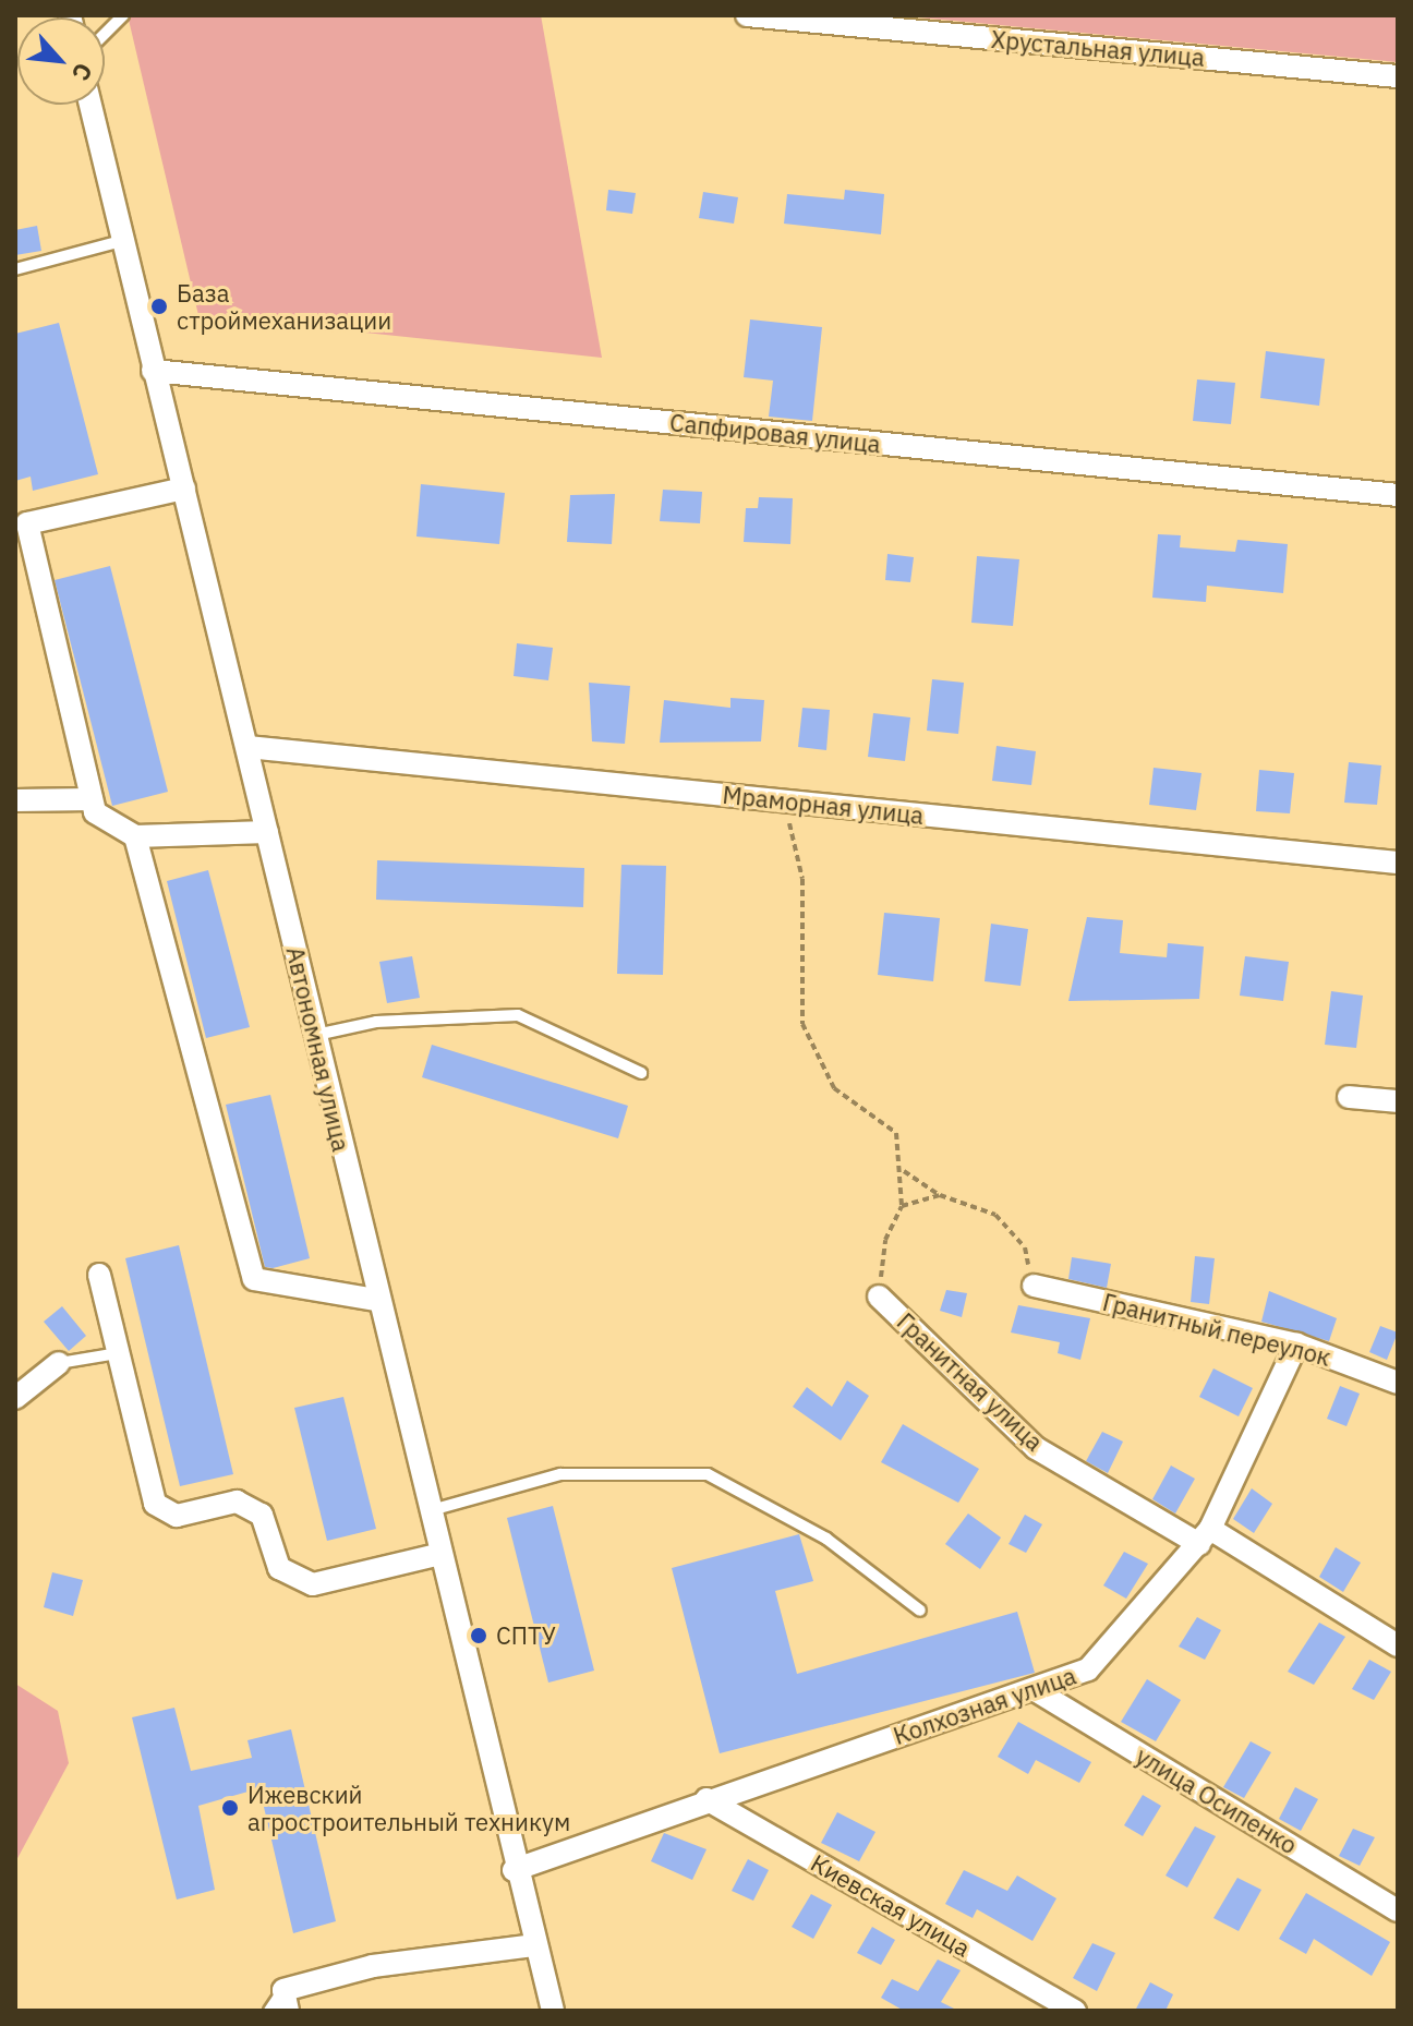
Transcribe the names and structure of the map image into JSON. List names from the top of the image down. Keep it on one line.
{"streets":{"street":["Хрустальная улица","Сапфировая улица","Мраморная улица","Автономная улица","Гранитный переулок","Гранитная улица","Колхозная улица","улица Осипенко","Киевская улица"]},"crossings":[["Сапфировая улица","Автономная улица"],["Мраморная улица","Автономная улица"],["Автономная улица","Колхозная улица"],["Гранитный переулок","Колхозная улица"],["Гранитная улица","Колхозная улица"],["Колхозная улица","улица Осипенко"],["Колхозная улица","Киевская улица"]],"places":["База строймеханизации","СПТУ","Ижевский агростроительный техникум"],"north":"bottom right"}
